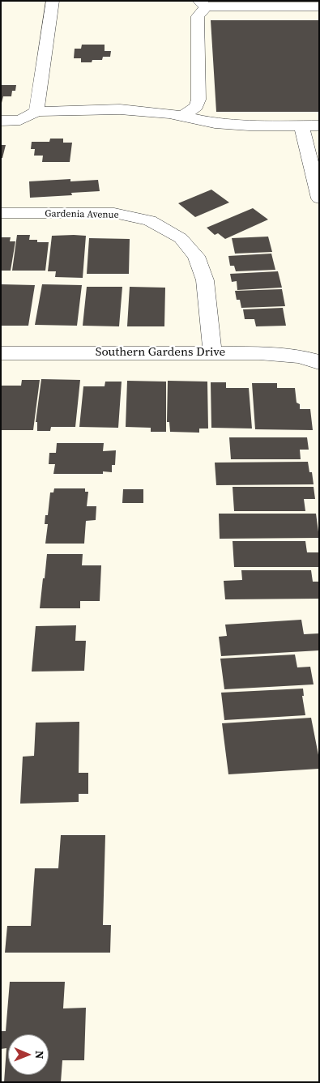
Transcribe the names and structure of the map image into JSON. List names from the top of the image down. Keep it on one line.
{"streets":{"street":["Gardenia Avenue","Southern Gardens Drive"]},"crossings":[["Gardenia Avenue","Southern Gardens Drive"]],"north":"right"}
